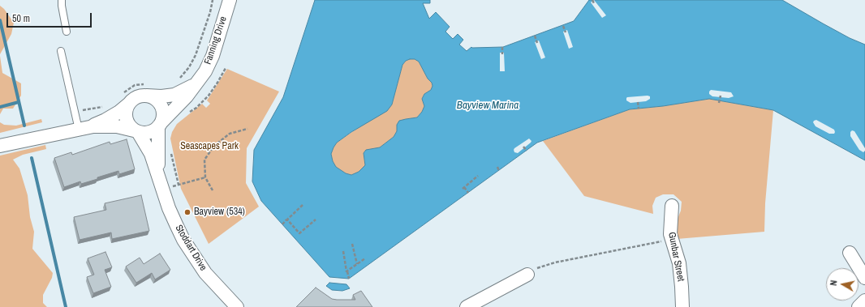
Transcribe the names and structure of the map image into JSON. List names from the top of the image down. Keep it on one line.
{"streets":{"street":["Fanning Drive","Stoddart Drive","Gunbar Street"]},"crossings":[["Fanning Drive","Stoddart Drive"]],"water":["Bayview Marina"],"parks":["Seascapes Park"],"places":["Bayview (534)"],"scale_bar":"50 m","north":"left"}
